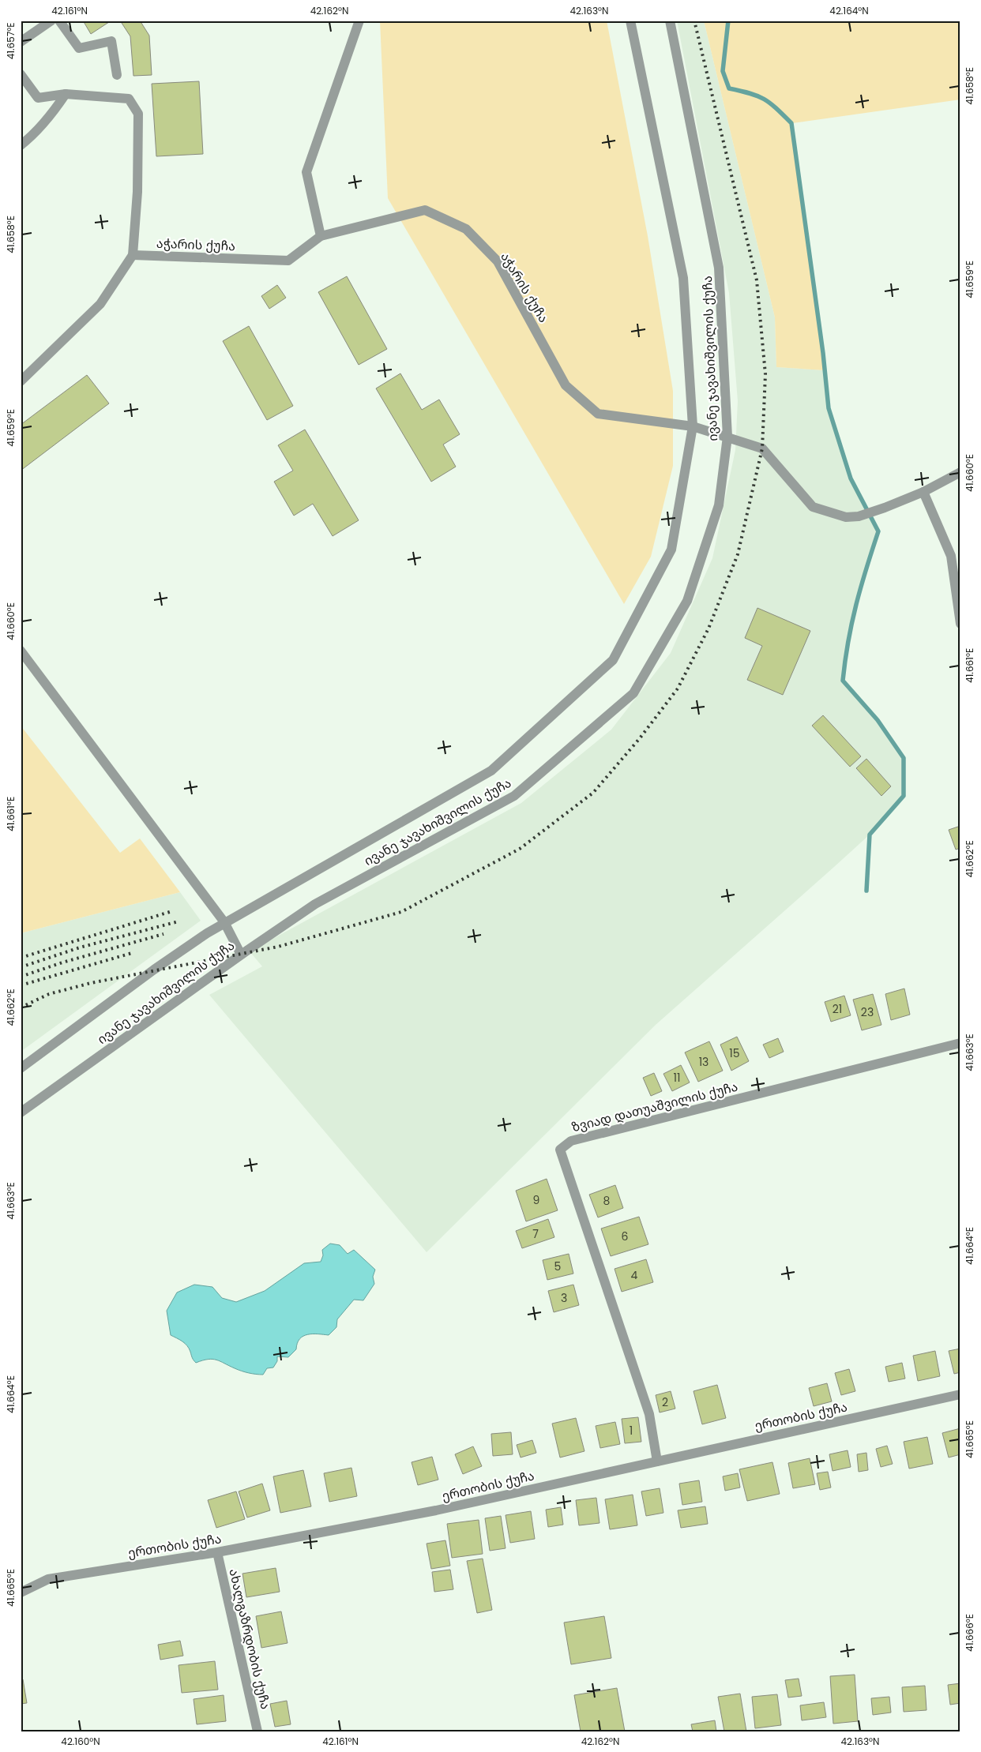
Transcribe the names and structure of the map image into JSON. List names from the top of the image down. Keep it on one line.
{"streets":{"street":["აჭარის ქუჩა","ივანე ჯავახიშვილის ქუჩა","ზვიად დათუაშვილის ქუჩა","ერთობის ქუჩა","ახალგაზრდობის ქუჩა"]},"crossings":[["აჭარის ქუჩა","ივანე ჯავახიშვილის ქუჩა"],["ზვიად დათუაშვილის ქუჩა","ერთობის ქუჩა"],["ერთობის ქუჩა","ახალგაზრდობის ქუჩა"]],"house_numbers":["21","23","15","13","11","9","8","7","6","5","4","3","2","1"],"coordinates":["42.161°N","42.162°N","42.163°N","42.164°N","41.657°E","41.658°E","41.659°E","41.660°E","41.661°E","41.662°E","41.663°E","41.664°E","41.665°E","41.666°E","42.160°N"]}
